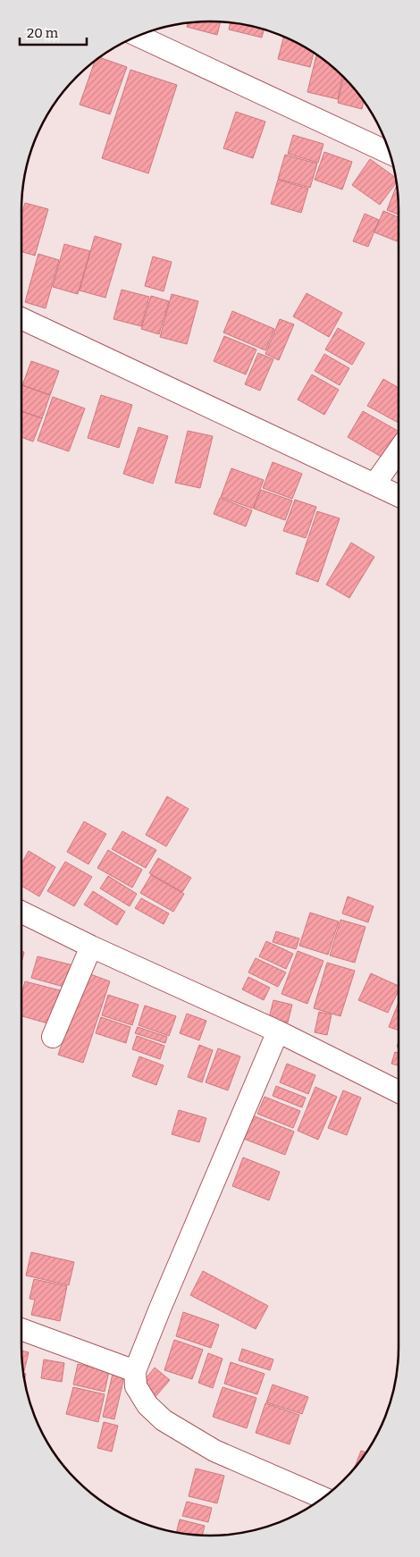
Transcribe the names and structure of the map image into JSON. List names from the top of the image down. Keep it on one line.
{"scale_bar":"20 m"}
